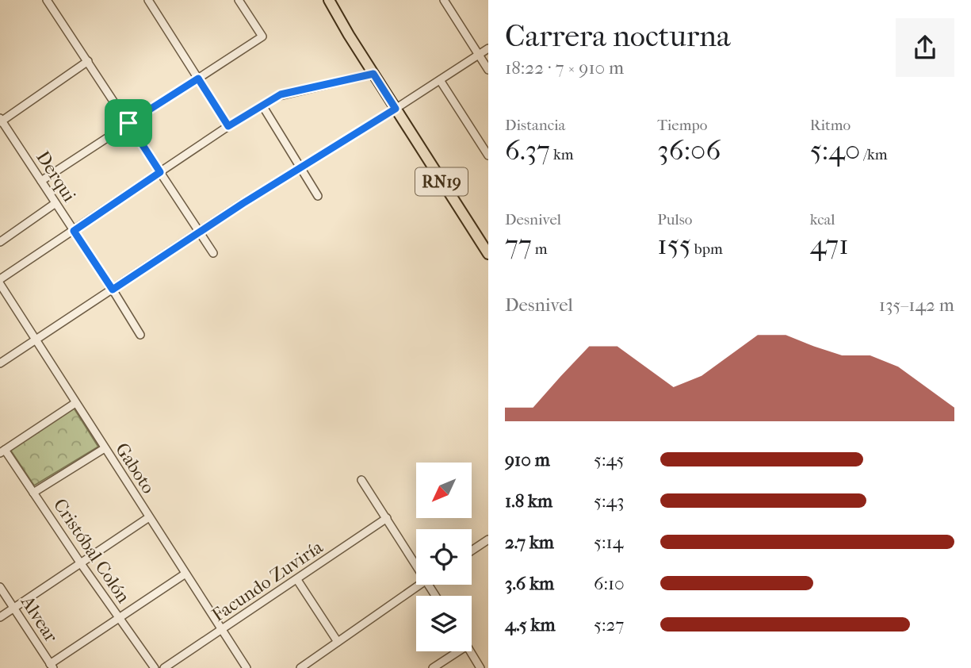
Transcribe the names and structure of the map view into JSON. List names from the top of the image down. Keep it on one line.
{"streets":{"main road":["RN19"],"street":["Derqui","Gaboto","Cristóbal Colón","Facundo Zuviría","Alvear"]},"crossings":[["Gaboto","Facundo Zuviría"]],"north":"bottom left","page":{"heading":["Carrera nocturna","18:22 · 7 × 910 m"],"stats":[["Distancia","6.37 km"],["Tiempo","36:06"],["Ritmo","5:40 /km"],["Desnivel","77 m"],["Pulso","155 bpm"],["kcal","471"]],"chart":["Desnivel","135–142 m"],"list":[{"name":"910 m","note":"5:45"},{"name":"1.8 km","note":"5:43"},{"name":"2.7 km","note":"5:14"},{"name":"3.6 km","note":"6:10"},{"name":"4.5 km","note":"5:27"}]}}
